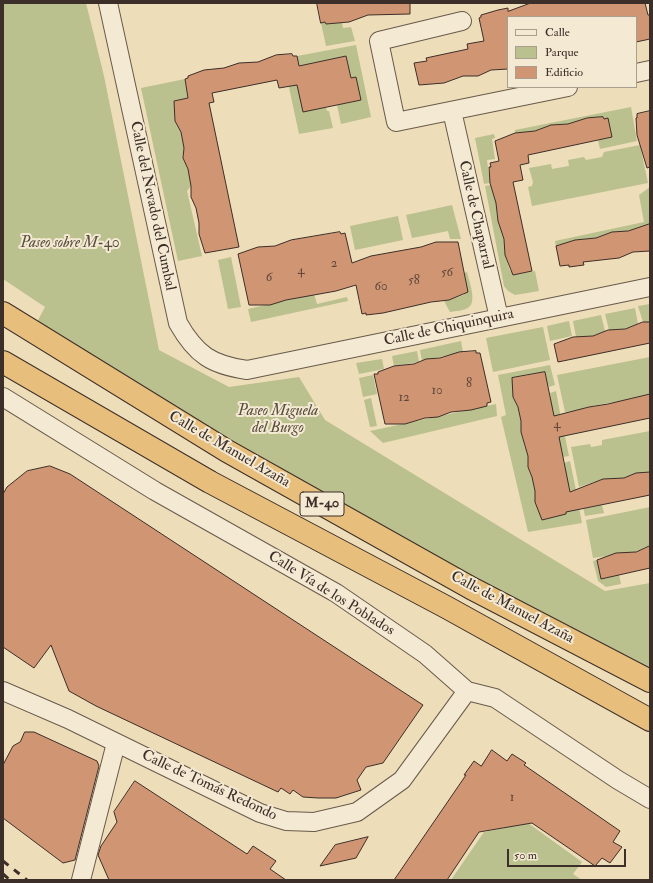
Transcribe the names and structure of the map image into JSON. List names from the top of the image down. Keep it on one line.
{"streets":{"highway":["Calle de Manuel Azaña","M-40"],"street":["Calle del Nevado del Cumbal","Calle de Chaparral","Calle de Chiquinquira","Calle Vía de los Poblados","Calle de Tomás Redondo"]},"crossings":[["Calle del Nevado del Cumbal","Calle de Chiquinquira"],["Calle de Chaparral","Calle de Chiquinquira"],["Calle Vía de los Poblados","Calle de Tomás Redondo"]],"parks":["Paseo sobre M-40","Paseo Miguela del Burgo"],"house_numbers":["2","4","56","6","58","60","8","10","12","4","1"],"legend":["Calle","Parque","Edificio"],"scale_bar":"50 m"}
